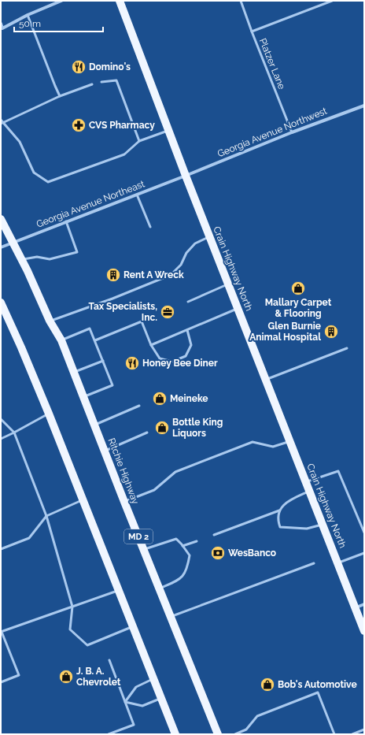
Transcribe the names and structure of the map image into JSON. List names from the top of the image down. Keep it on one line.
{"streets":{"main road":["Crain Highway North","Ritchie Highway","MD 2"],"street":["Georgia Avenue Northwest","Georgia Avenue Northeast"],"lane":["Platzer Lane"]},"crossings":[["Platzer Lane","Georgia Avenue Northwest"],["Georgia Avenue Northwest","Georgia Avenue Northeast"],["Georgia Avenue Northwest","Crain Highway North"],["Georgia Avenue Northeast","Crain Highway North"],["Georgia Avenue Northeast","Ritchie Highway"]],"places":{"restaurant":["Domino's","Honey Bee Diner"],"pharmacy":["CVS Pharmacy"],"building":["Rent A Wreck","Glen Burnie Animal Hospital"],"shop":["Mallary Carpet & Flooring","Meineke","Bottle King Liquors","J. B. A. Chevrolet","Bob's Automotive"],"office":["Tax Specialists, Inc."],"bank":["WesBanco"]},"scale_bar":"50 m"}
